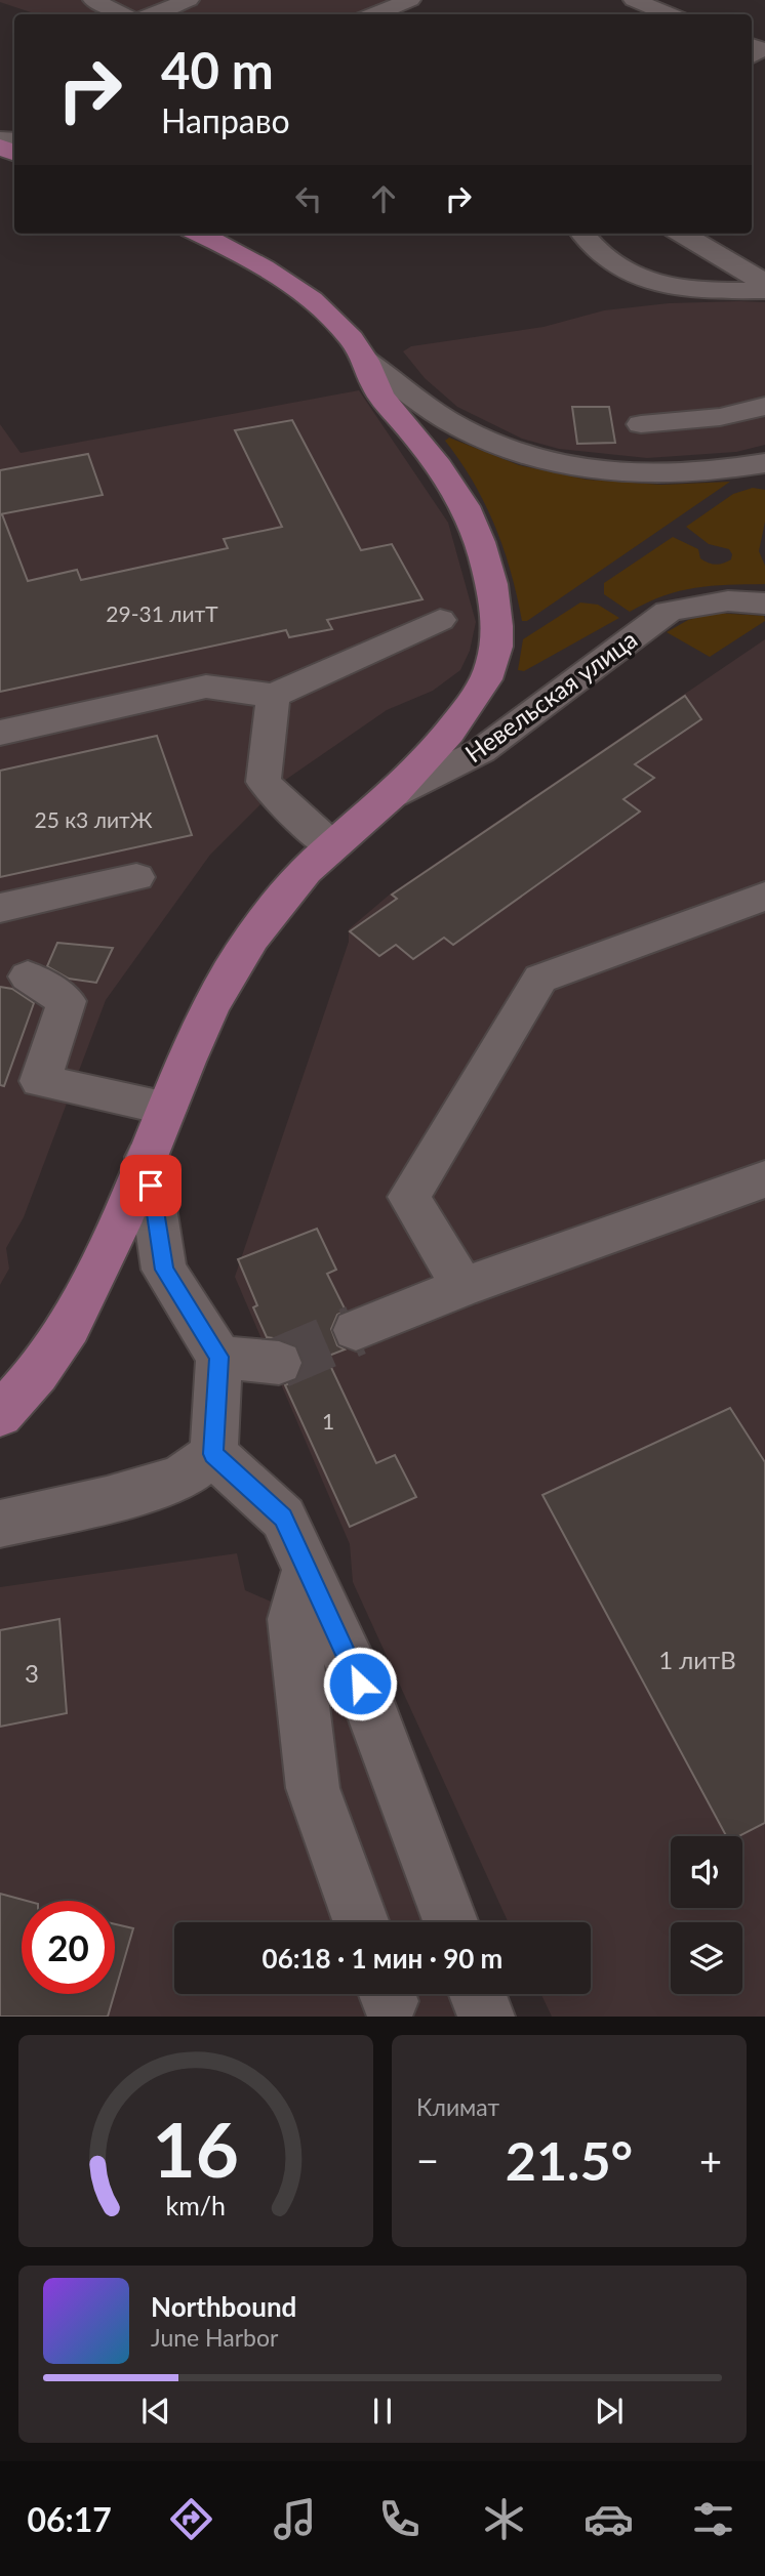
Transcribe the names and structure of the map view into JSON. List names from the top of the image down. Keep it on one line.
{"streets":{"main road":["Невельская улица"]},"house_numbers":["29-31 литТ","25 к3 литЖ","1","1 литВ","3"],"page":{"turn":["40 m","Направо"],"limit":"20","trip":"06:18 · 1 мин · 90 m","tile":"Климат","heat":["−","21.5°","+"],"song":["Northbound","June Harbor"],"tabs":"06:17","gauge":["16","km/h"]}}
